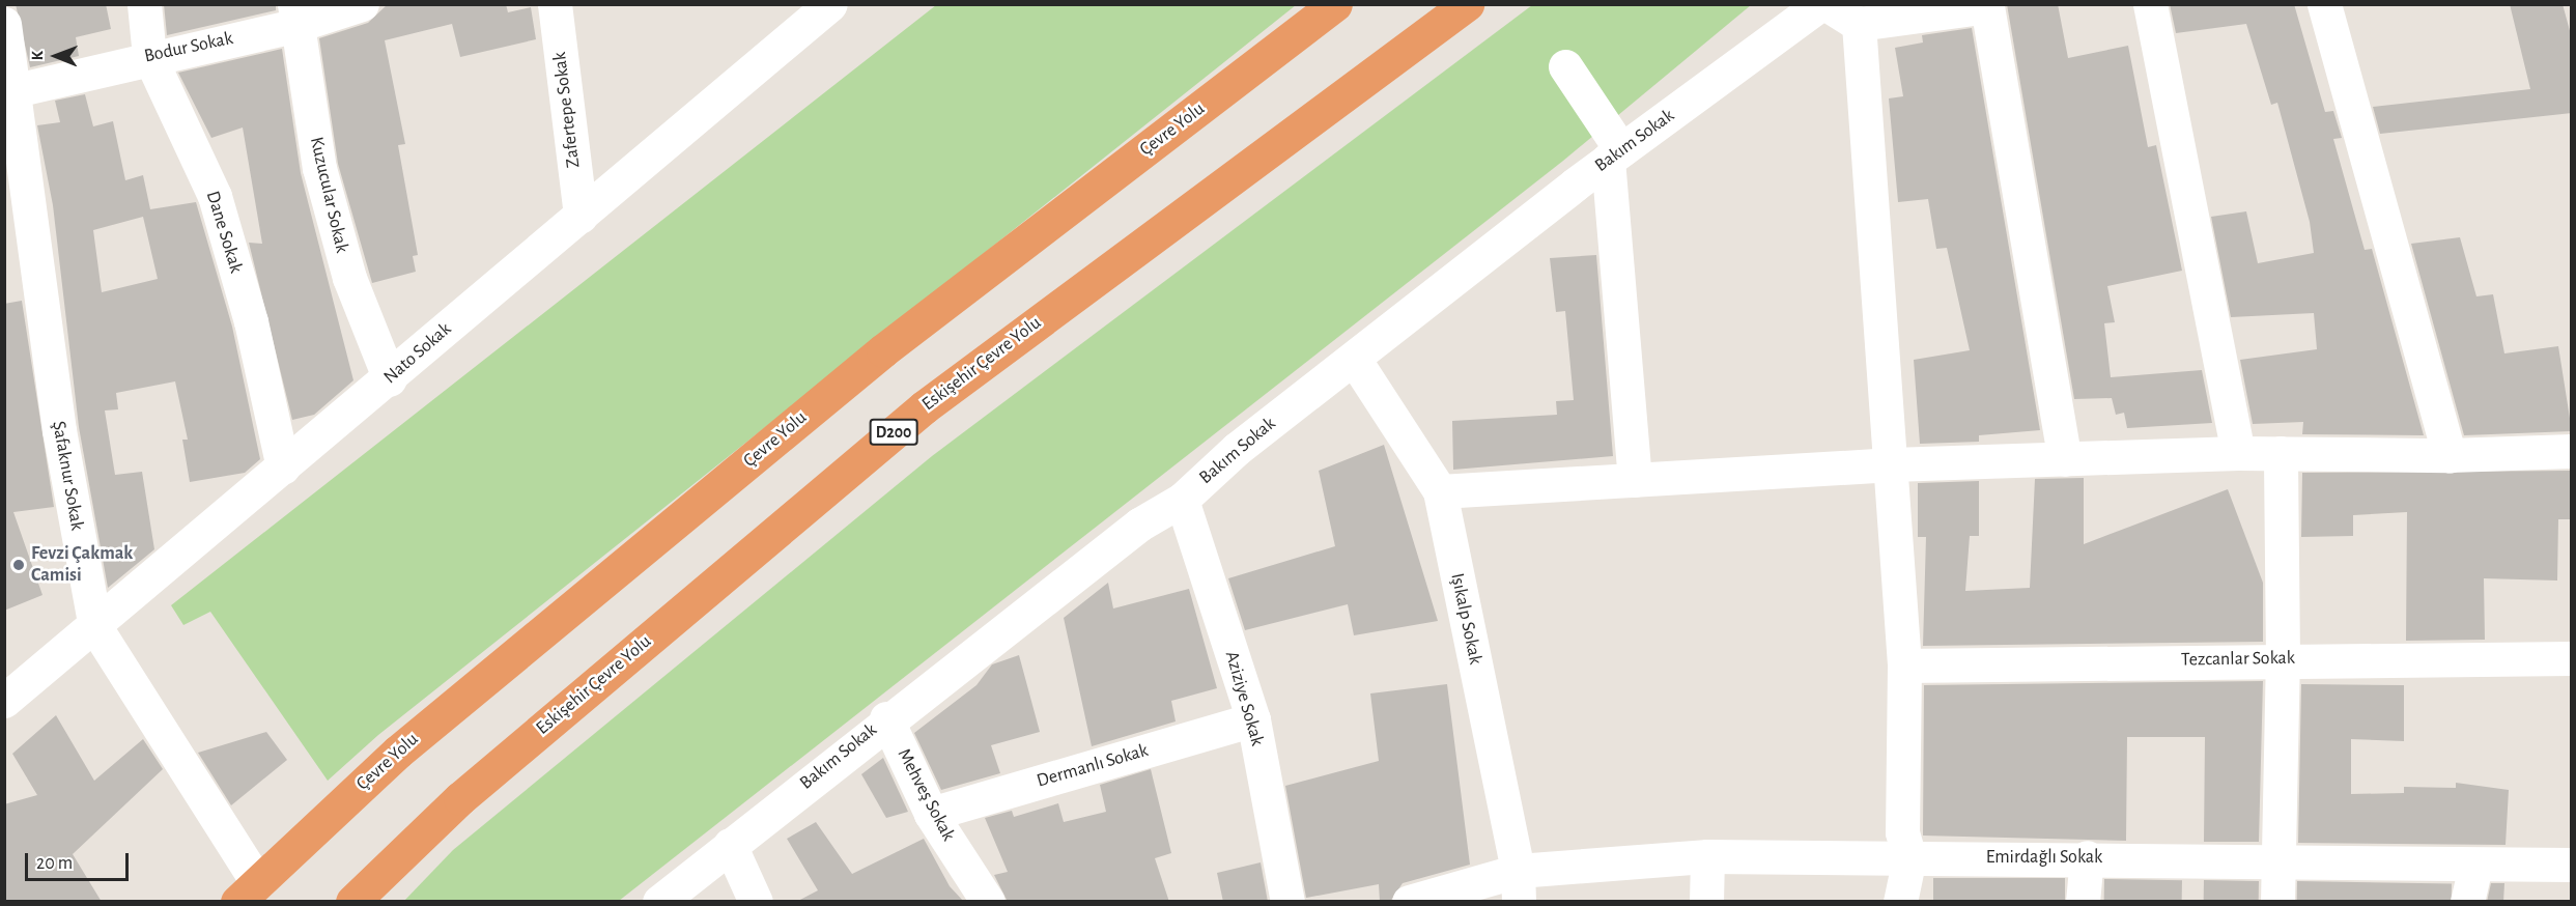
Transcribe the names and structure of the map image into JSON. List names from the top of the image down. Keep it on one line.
{"streets":{"highway":["Çevre Yolu","Eskişehir Çevre Yolu","D200"],"street":["Bodur Sokak","Zafertepe Sokak","Bakım Sokak","Kuzucular Sokak","Dane Sokak","Nato Sokak","Şafaknur Sokak","Işıkalp Sokak","Tezcanlar Sokak","Aziziye Sokak","Dermanlı Sokak","Mehveş Sokak","Emirdağlı Sokak"]},"crossings":[["Bodur Sokak","Kuzucular Sokak"],["Bodur Sokak","Dane Sokak"],["Bodur Sokak","Şafaknur Sokak"],["Zafertepe Sokak","Nato Sokak"],["Çevre Yolu","Şafaknur Sokak"],["Bakım Sokak","Işıkalp Sokak"],["Bakım Sokak","Aziziye Sokak"],["Bakım Sokak","Mehveş Sokak"],["Kuzucular Sokak","Nato Sokak"],["Dane Sokak","Nato Sokak"],["Nato Sokak","Şafaknur Sokak"],["Işıkalp Sokak","Emirdağlı Sokak"],["Aziziye Sokak","Dermanlı Sokak"],["Dermanlı Sokak","Mehveş Sokak"]],"places":["Fevzi Çakmak Camisi"],"scale_bar":"20 m","north":"left"}
